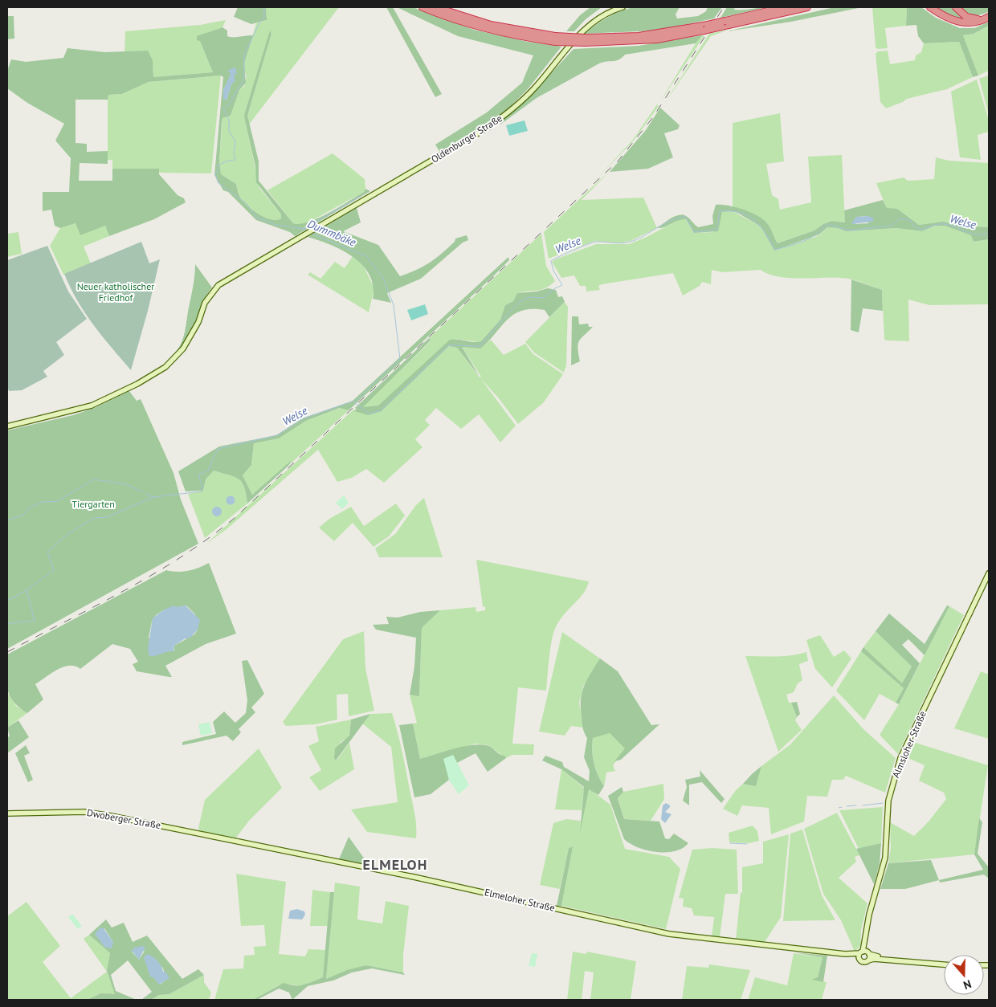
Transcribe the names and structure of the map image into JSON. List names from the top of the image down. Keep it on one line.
{"streets":{"street":["Oldenburger Straße","Almsloher Straße","Dwoberger Straße","Elmeloher Straße"]},"crossings":[["Almsloher Straße","Elmeloher Straße"],["Dwoberger Straße","Elmeloher Straße"]],"districts":["ELMELOH"],"water":["Welse","Dummbäke"],"parks":["Neuer katholischer Friedhof","Tiergarten"],"north":"bottom"}
